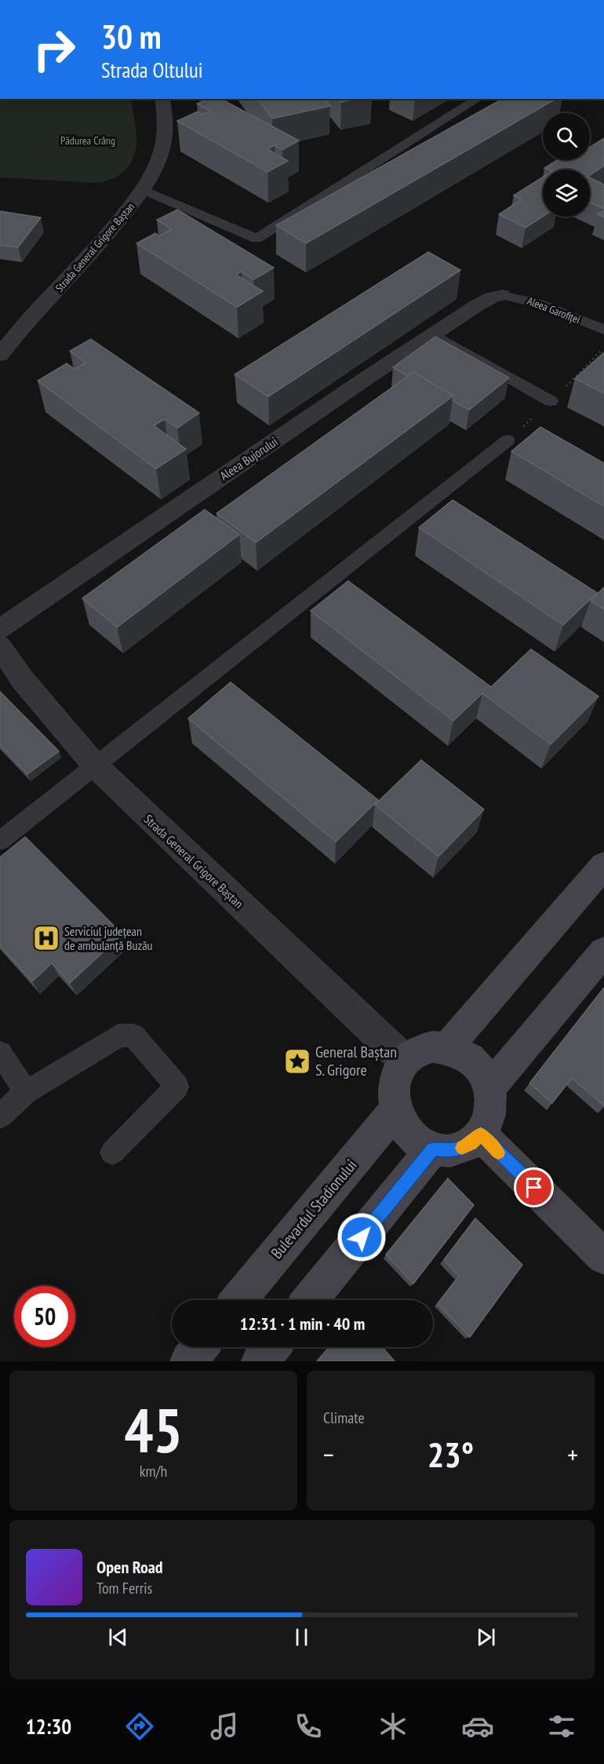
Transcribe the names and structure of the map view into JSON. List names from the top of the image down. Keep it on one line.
{"streets":{"main road":["Bulevardul Stadionului"],"street":["Strada General Grigore Baștan","Aleea Bujorului"],"lane":["Aleea Garofiței"]},"crossings":[["Strada General Grigore Baștan","Bulevardul Stadionului"],["Aleea Garofiței","Aleea Bujorului"]],"parks":["Pădurea Crâng"],"places":{"hospital":["Serviciul județean de ambulanță Buzău"],"place":["General Baștan S. Grigore"]},"page":{"turn":["30 m","Strada Oltului"],"limit":"50","trip":"12:31 · 1 min · 40 m","tile":[["45","km/h"],"Climate"],"heat":["−","23°","+"],"song":["Open Road","Tom Ferris"],"tabs":"12:30"}}
